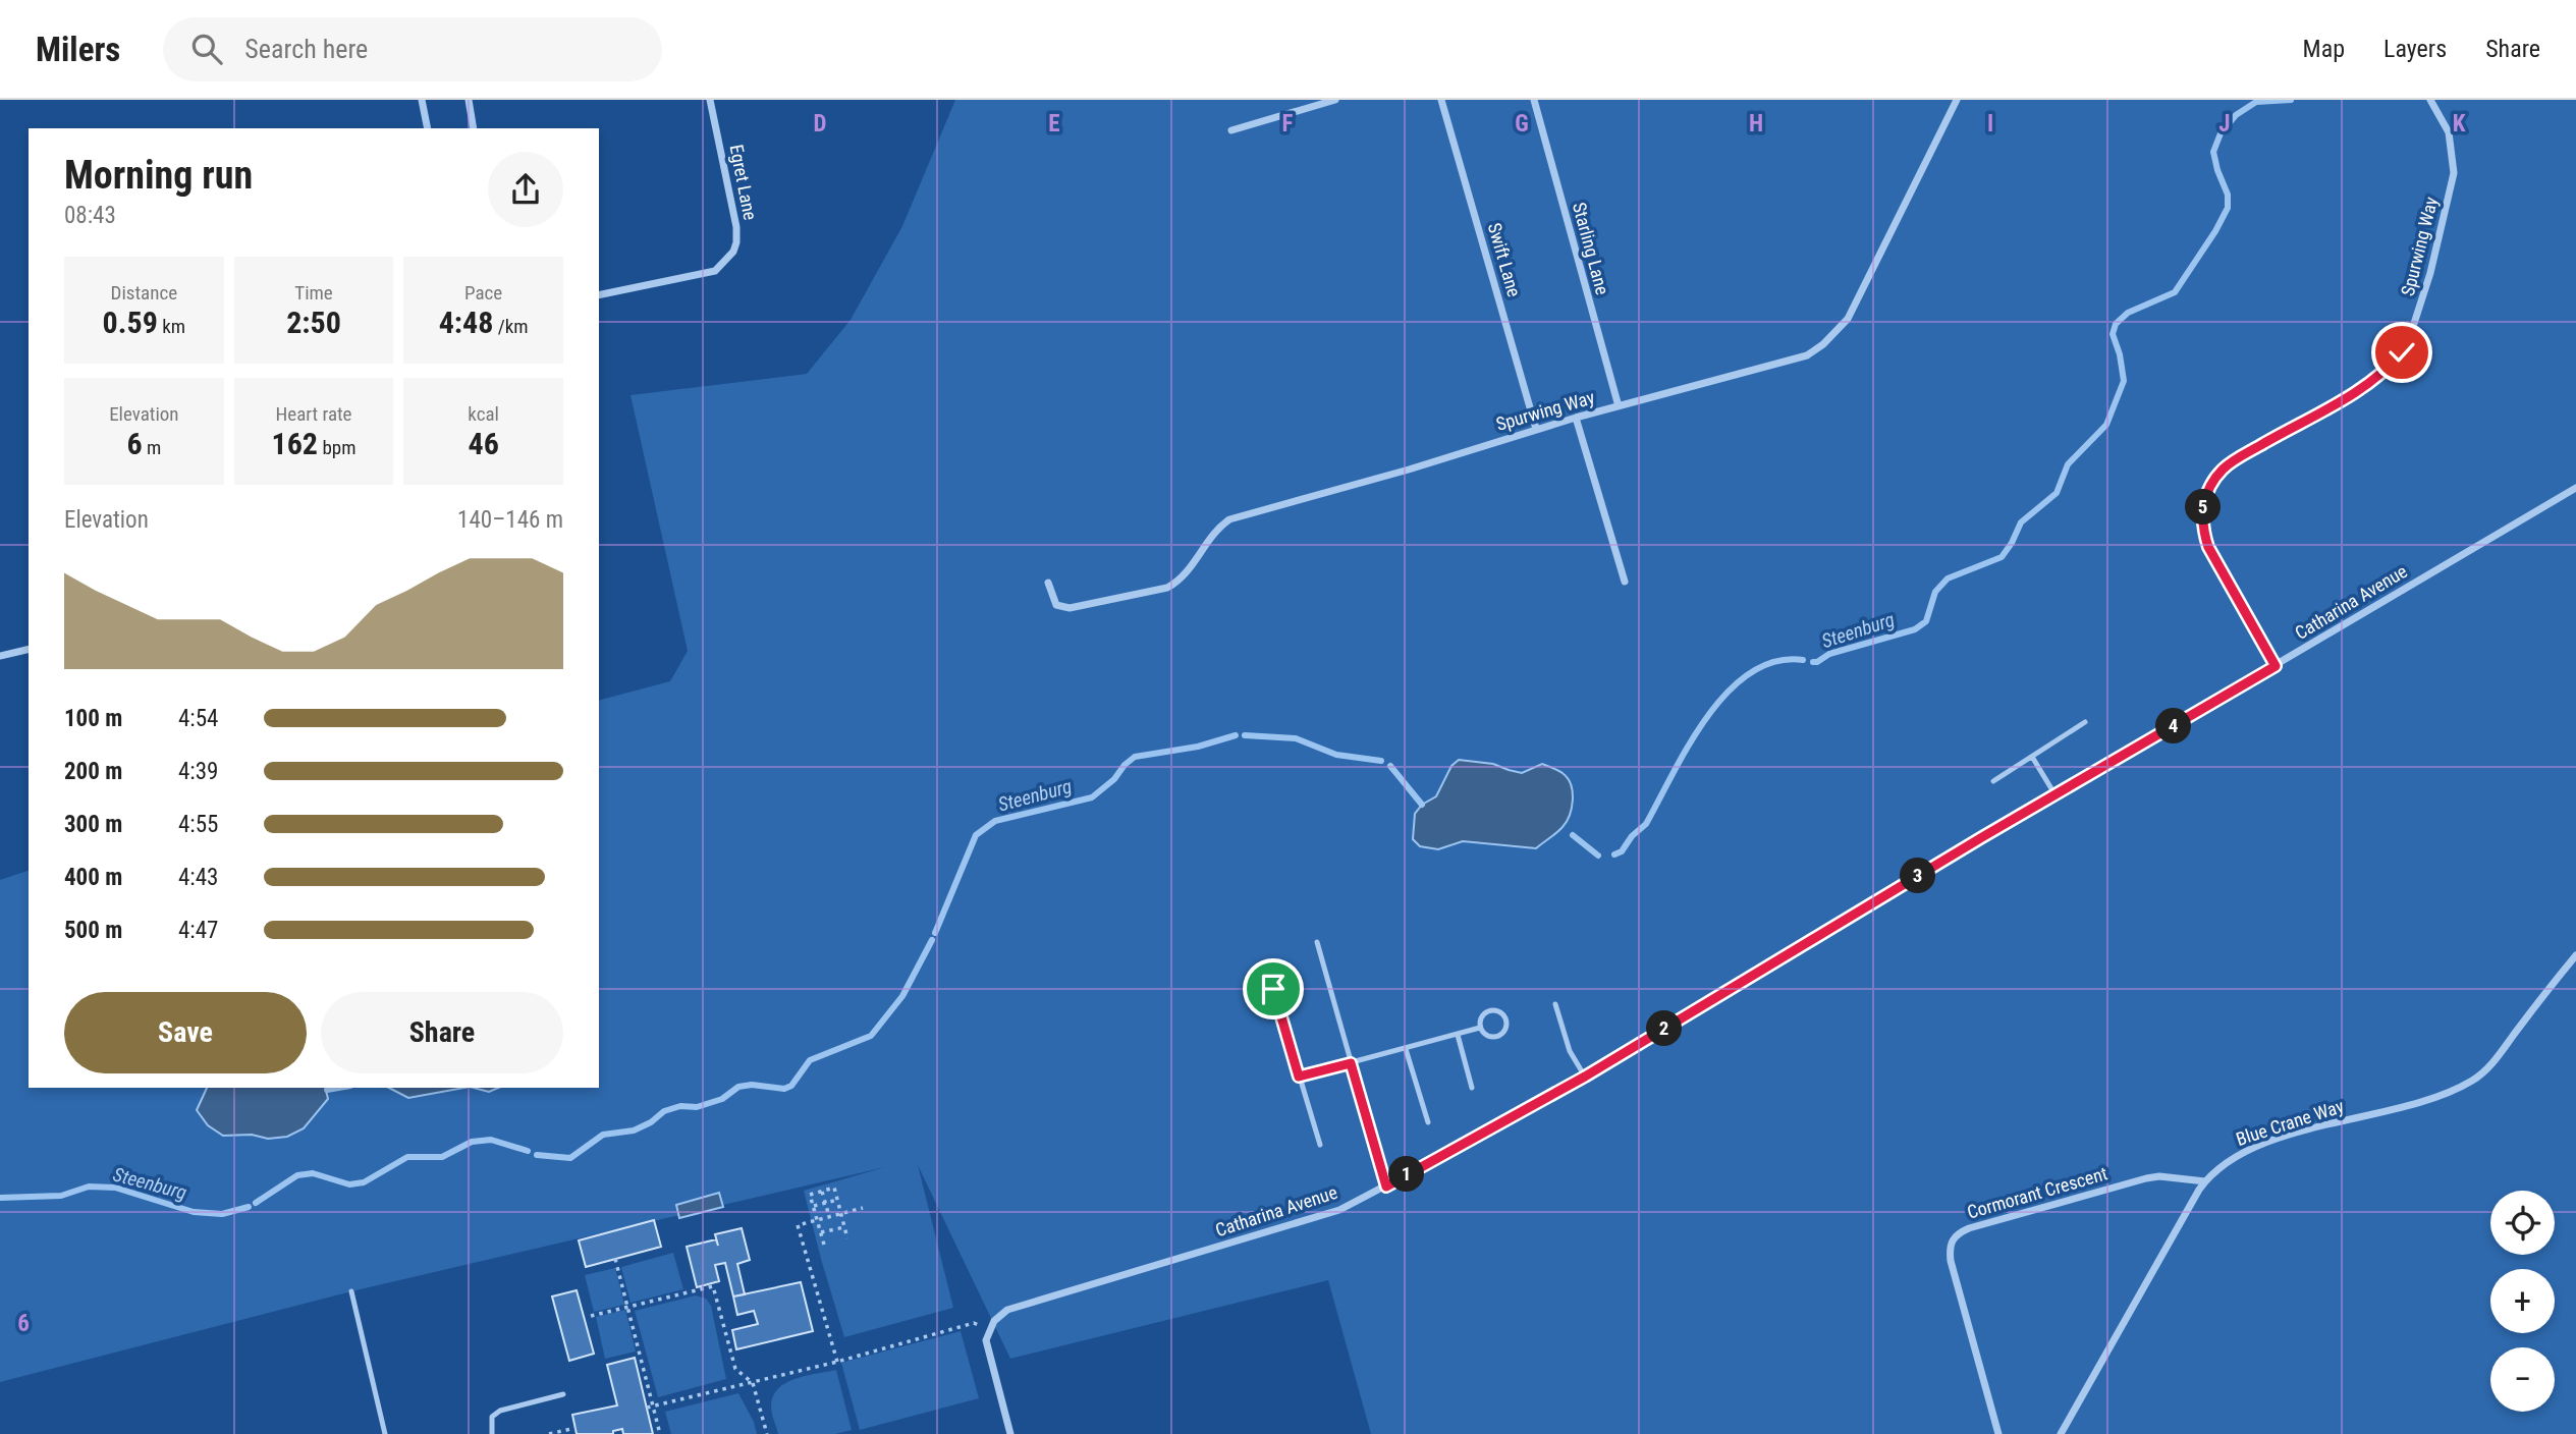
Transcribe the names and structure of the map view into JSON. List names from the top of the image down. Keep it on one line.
{"streets":{"street":["Egret Lane","Spurwing Way","Starling Lane","Swift Lane","Catharina Avenue","Blue Crane Way","Cormorant Crescent"]},"crossings":[["Spurwing Way","Starling Lane"],["Spurwing Way","Swift Lane"],["Spurwing Way","Catharina Avenue"],["Blue Crane Way","Cormorant Crescent"]],"water":["Steenburg"],"page":{"header":"Milers","search":"Search here","nav":["Map","Layers","Share"],"heading":["Morning run","08:43"],"stats":[["Distance","0.59 km"],["Time","2:50"],["Pace","4:48 /km"],["Elevation","6 m"],["Heart rate","162 bpm"],["kcal","46"]],"pins":["5","4","3","2","1"],"chart":["Elevation","140–146 m"],"list":[{"name":"100 m","note":"4:54"},{"name":"200 m","note":"4:39"},{"name":"300 m","note":"4:55"},{"name":"400 m","note":"4:43"},{"name":"500 m","note":"4:47"}],"buttons":["Save","Share"],"map_buttons":["+","−"]},"grid":{"columns":["D","E","F","G","H","I","J","K"],"rows":["6"]}}
